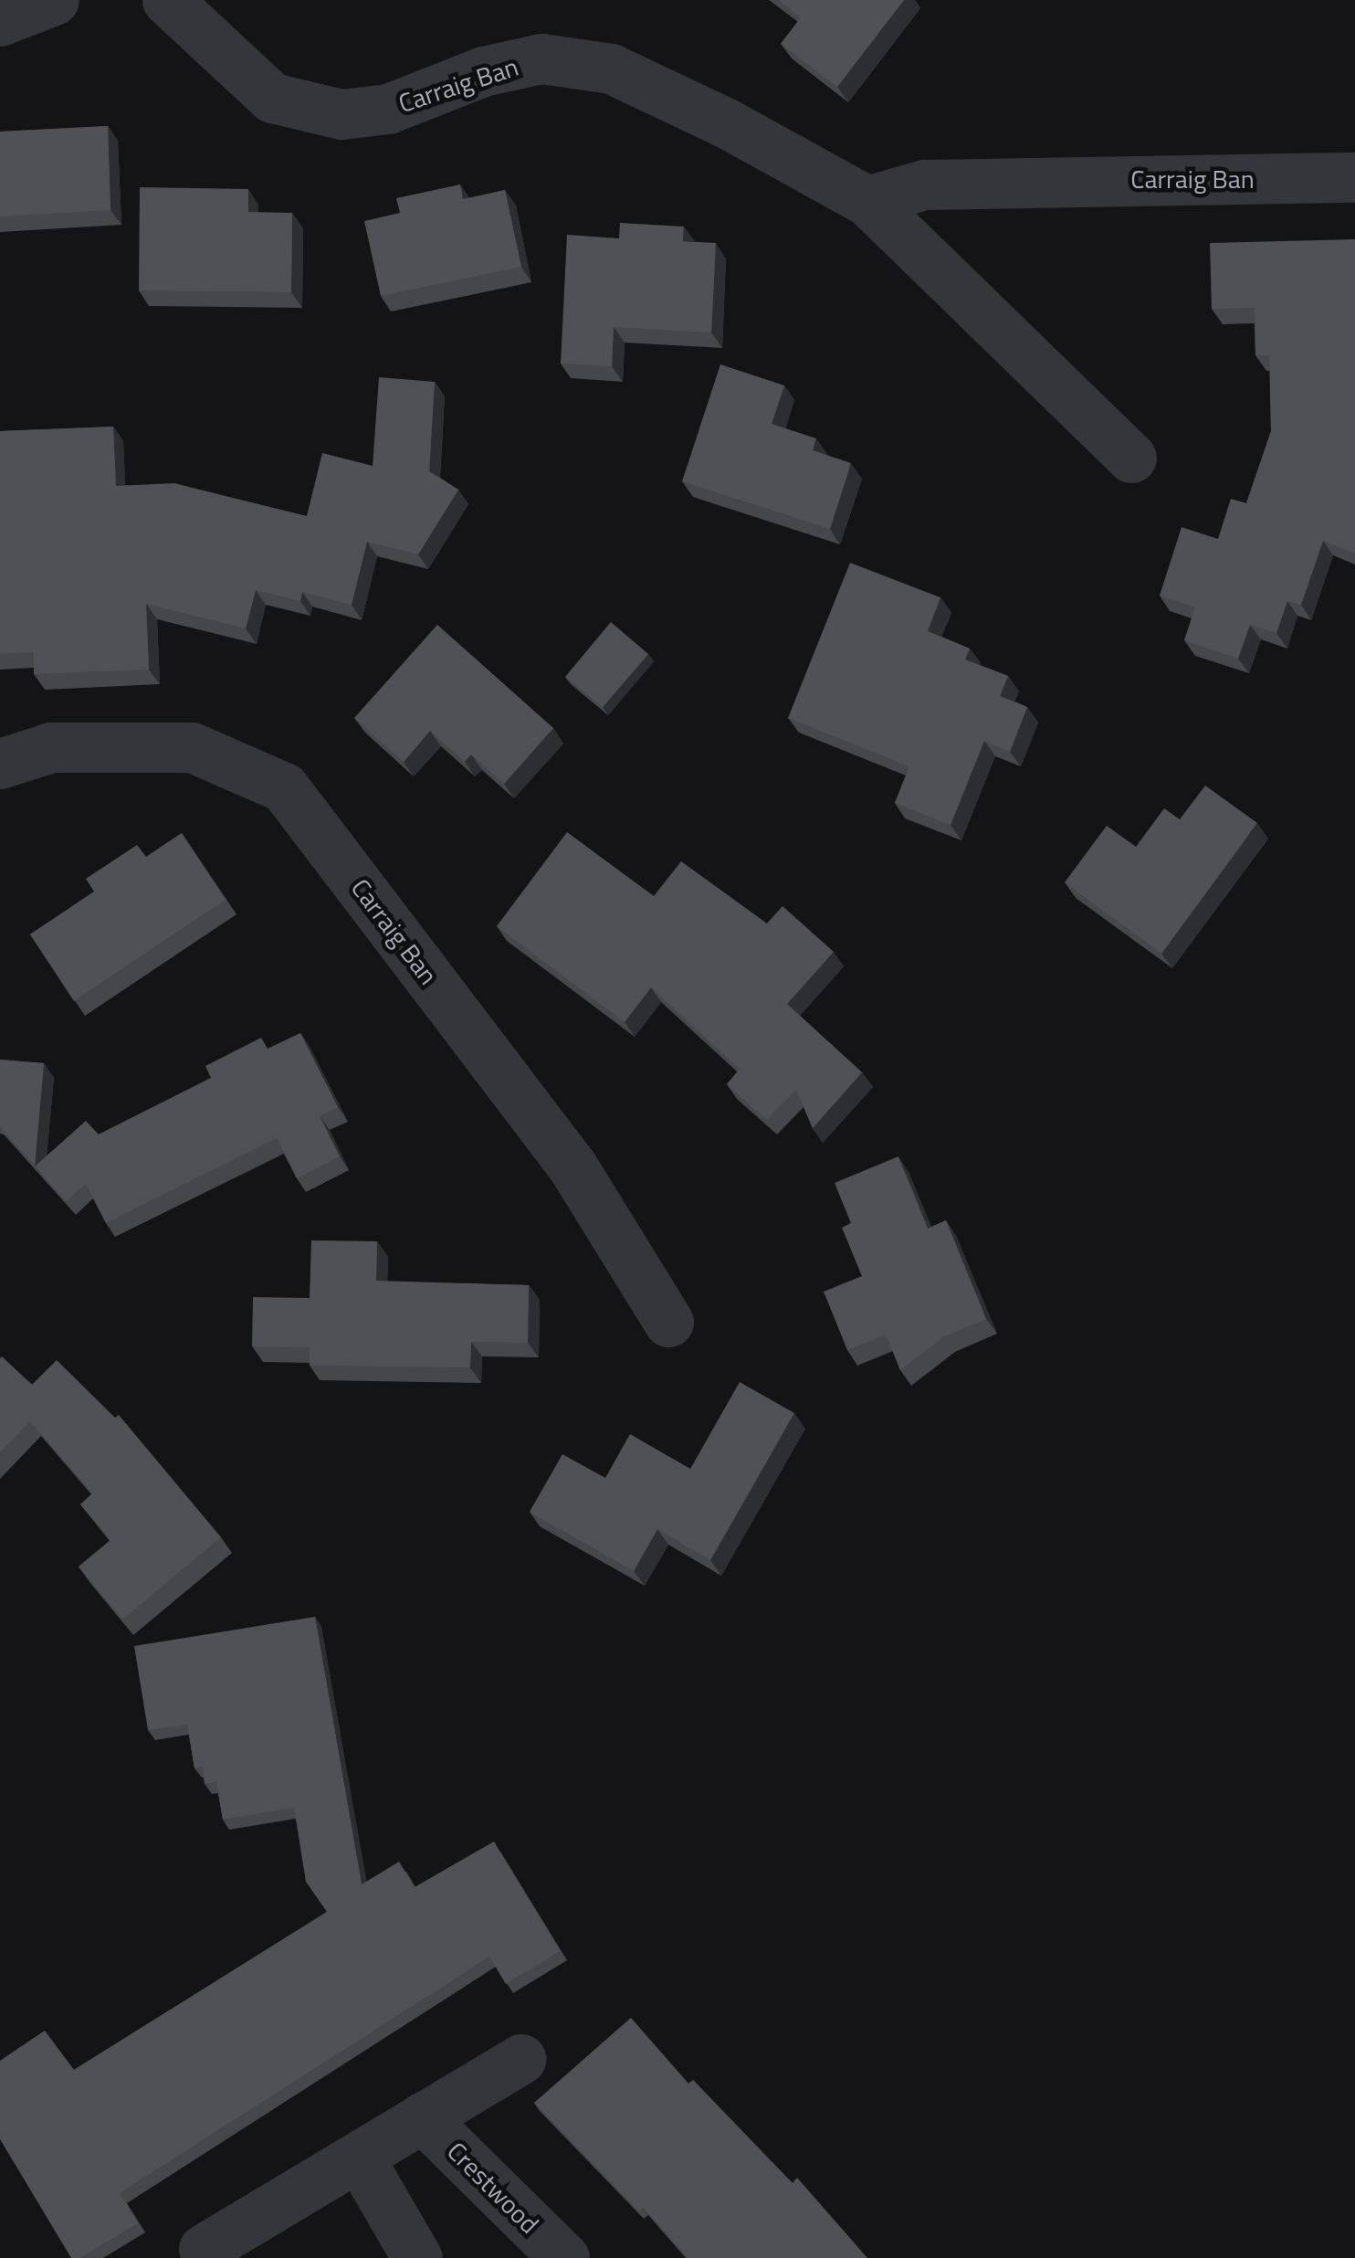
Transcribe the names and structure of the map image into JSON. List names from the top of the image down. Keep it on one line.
{"streets":{"street":["Carraig Ban","Crestwood"]}}
